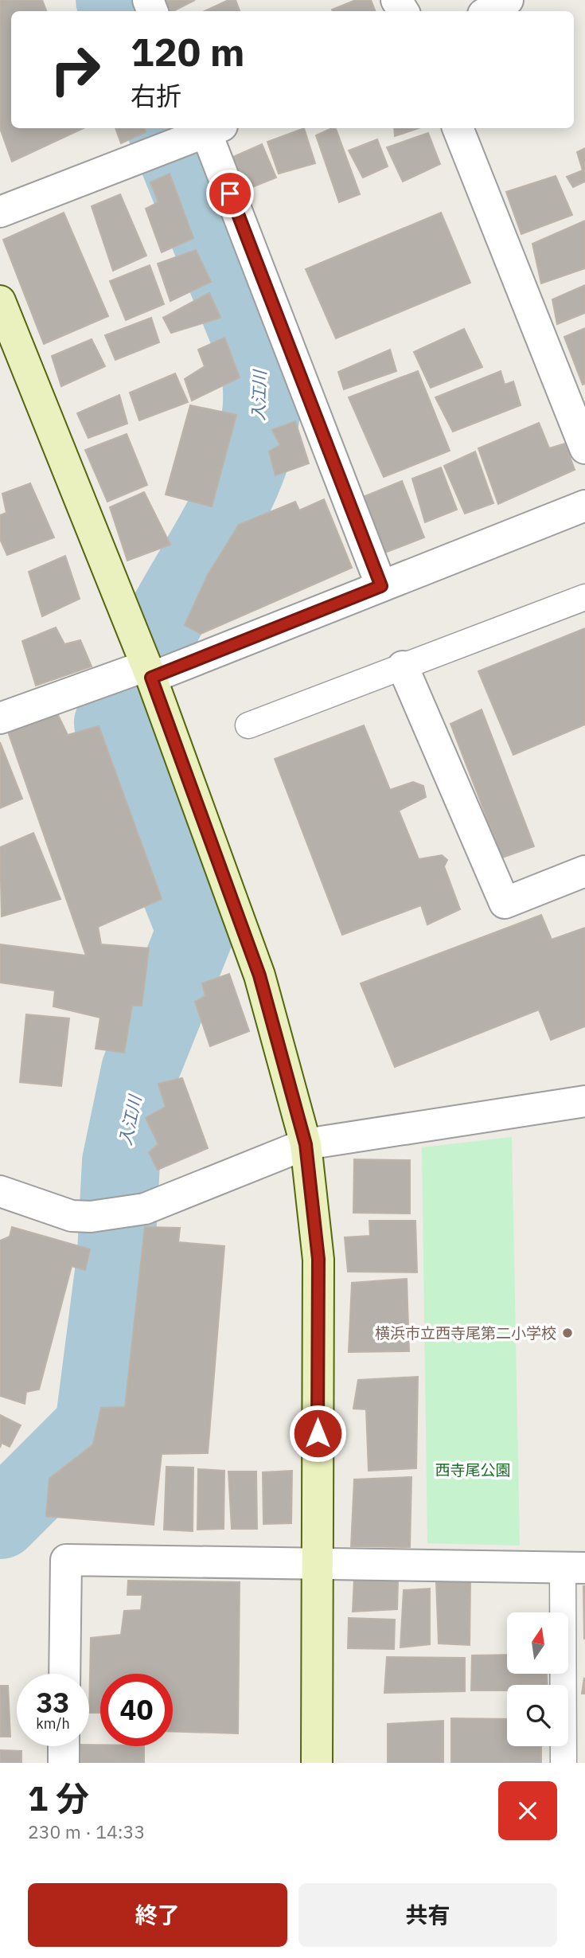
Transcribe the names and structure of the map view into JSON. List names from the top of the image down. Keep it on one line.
{"water":["入江川"],"parks":["西寺尾公園"],"places":["横浜市立西寺尾第二小学校"],"north":"top","page":{"turn":["120 m","右折"],"speed":"33 km/h","limit":"40","heading":["1 分","230 m · 14:33"],"buttons":["終了","共有"]}}
